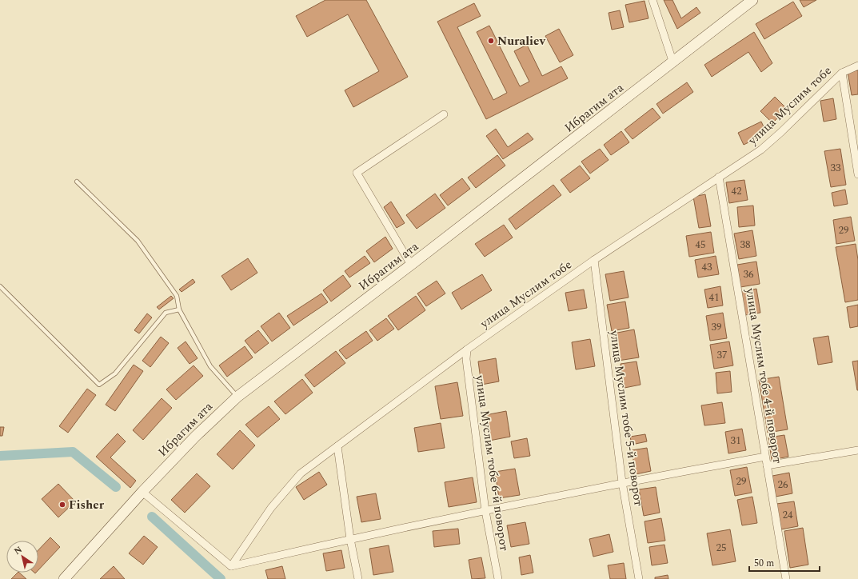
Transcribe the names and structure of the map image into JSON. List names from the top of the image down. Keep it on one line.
{"streets":{"street":["улица Муслим тобе","Ибрагим ата","улица Муслим тобе 4-й поворот","улица Муслим тобе 5-й поворот","улица Муслим тобе 6-й поворот"]},"crossings":[["улица Муслим тобе","улица Муслим тобе 4-й поворот"],["улица Муслим тобе","улица Муслим тобе 5-й поворот"],["улица Муслим тобе","улица Муслим тобе 6-й поворот"]],"places":["Nuraliev","Fisher"],"house_numbers":["33","42","29","45","38","43","36","41","39","37","31","29","26","24","25"],"scale_bar":"50 m","north":"top left"}
